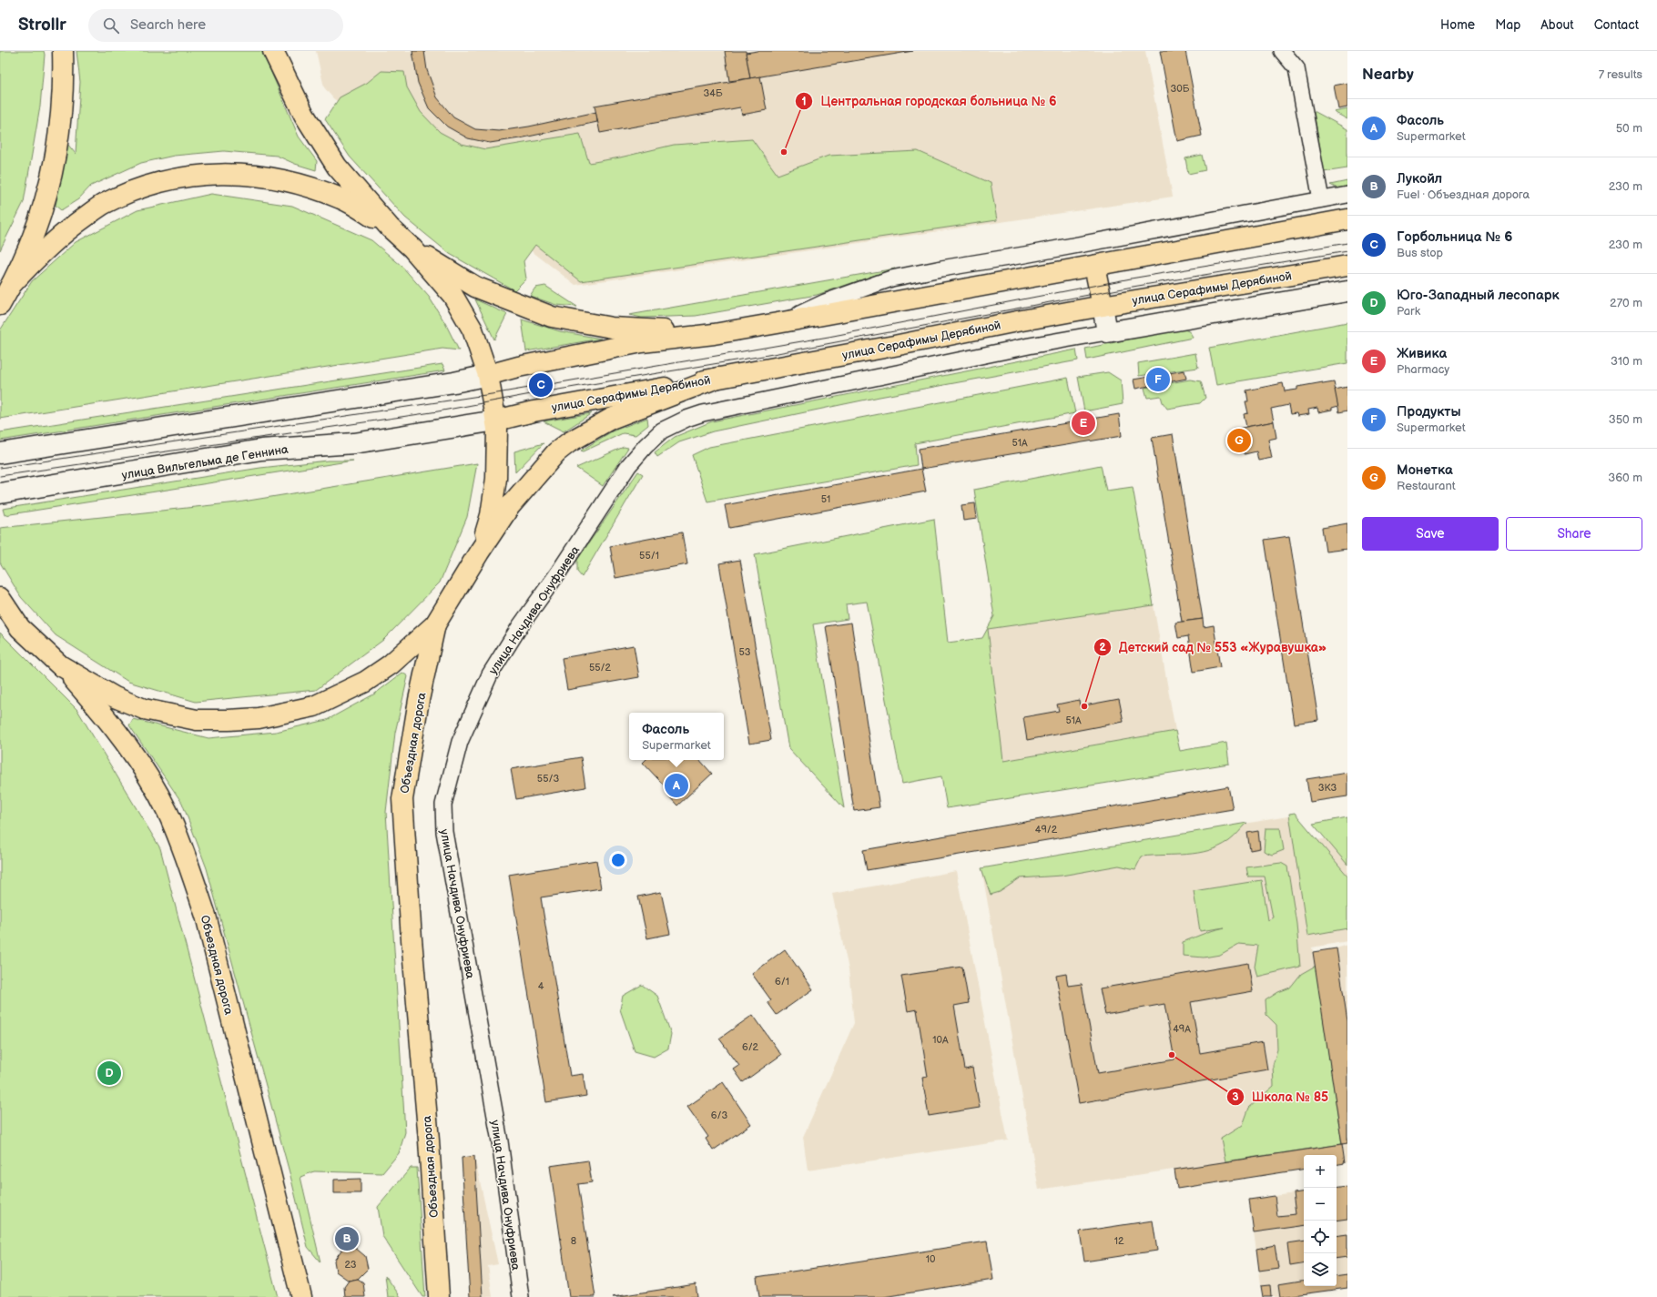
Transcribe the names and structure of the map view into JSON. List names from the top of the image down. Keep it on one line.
{"streets":{"main road":["улица Серафимы Дерябиной","улица Вильгельма де Геннина","Объездная дорога"],"street":["улица Начдива Онуфриева"]},"crossings":[["улица Серафимы Дерябиной","улица Вильгельма де Геннина"]],"places":["Центральная городская больница № 6","Детский сад № 553 «Журавушка»","Школа № 85"],"house_numbers":["30Б","34Б","51А","51","55/1","53","55/2","51А","55/3","3К3","49/2","6/1","4","49А","10А","6/2","6/3","8","12","10","23"],"page":{"header":"Strollr","search":"Search here","nav":["Home","Map","About","Contact"],"heading":["Nearby","7 results"],"list":[{"mark":"A","name":"Фасоль","note":"Supermarket","value":"50 m"},{"mark":"B","name":"Лукойл","note":"Fuel · Объездная дорога","value":"230 m"},{"mark":"C","name":"Горбольница № 6","note":"Bus stop","value":"230 m"},{"mark":"D","name":"Юго-Западный лесопарк","note":"Park","value":"270 m"},{"mark":"E","name":"Живика","note":"Pharmacy","value":"310 m"},{"mark":"F","name":"Продукты","note":"Supermarket","value":"350 m"},{"mark":"G","name":"Монетка","note":"Restaurant","value":"360 m"}],"pins":["F","C","E","G","A","D","B"],"buttons":["Save","Share"],"popup":["Фасоль","Supermarket"],"map_buttons":["+","−"]}}
